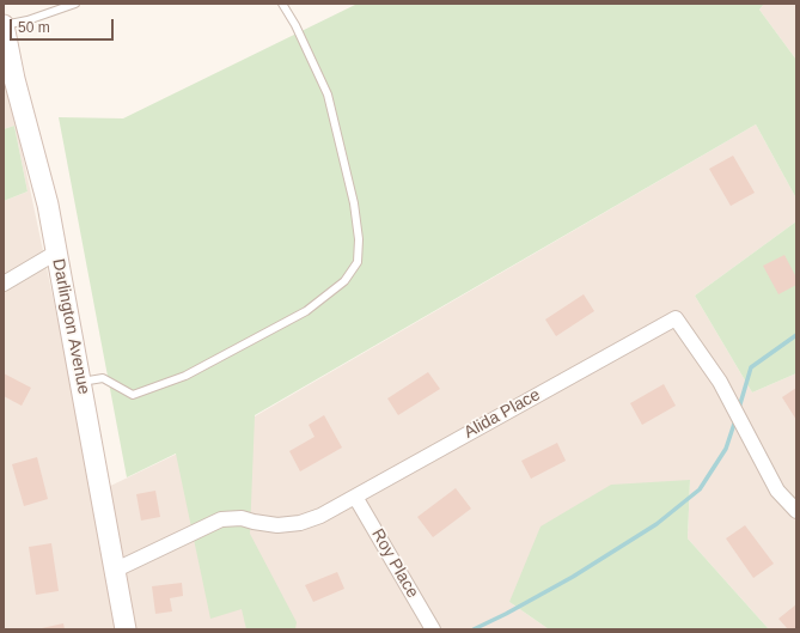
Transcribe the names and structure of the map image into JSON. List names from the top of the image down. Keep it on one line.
{"streets":{"main road":["Darlington Avenue"],"street":["Alida Place","Roy Place"]},"crossings":[["Darlington Avenue","Alida Place"],["Alida Place","Roy Place"]],"scale_bar":"50 m"}
